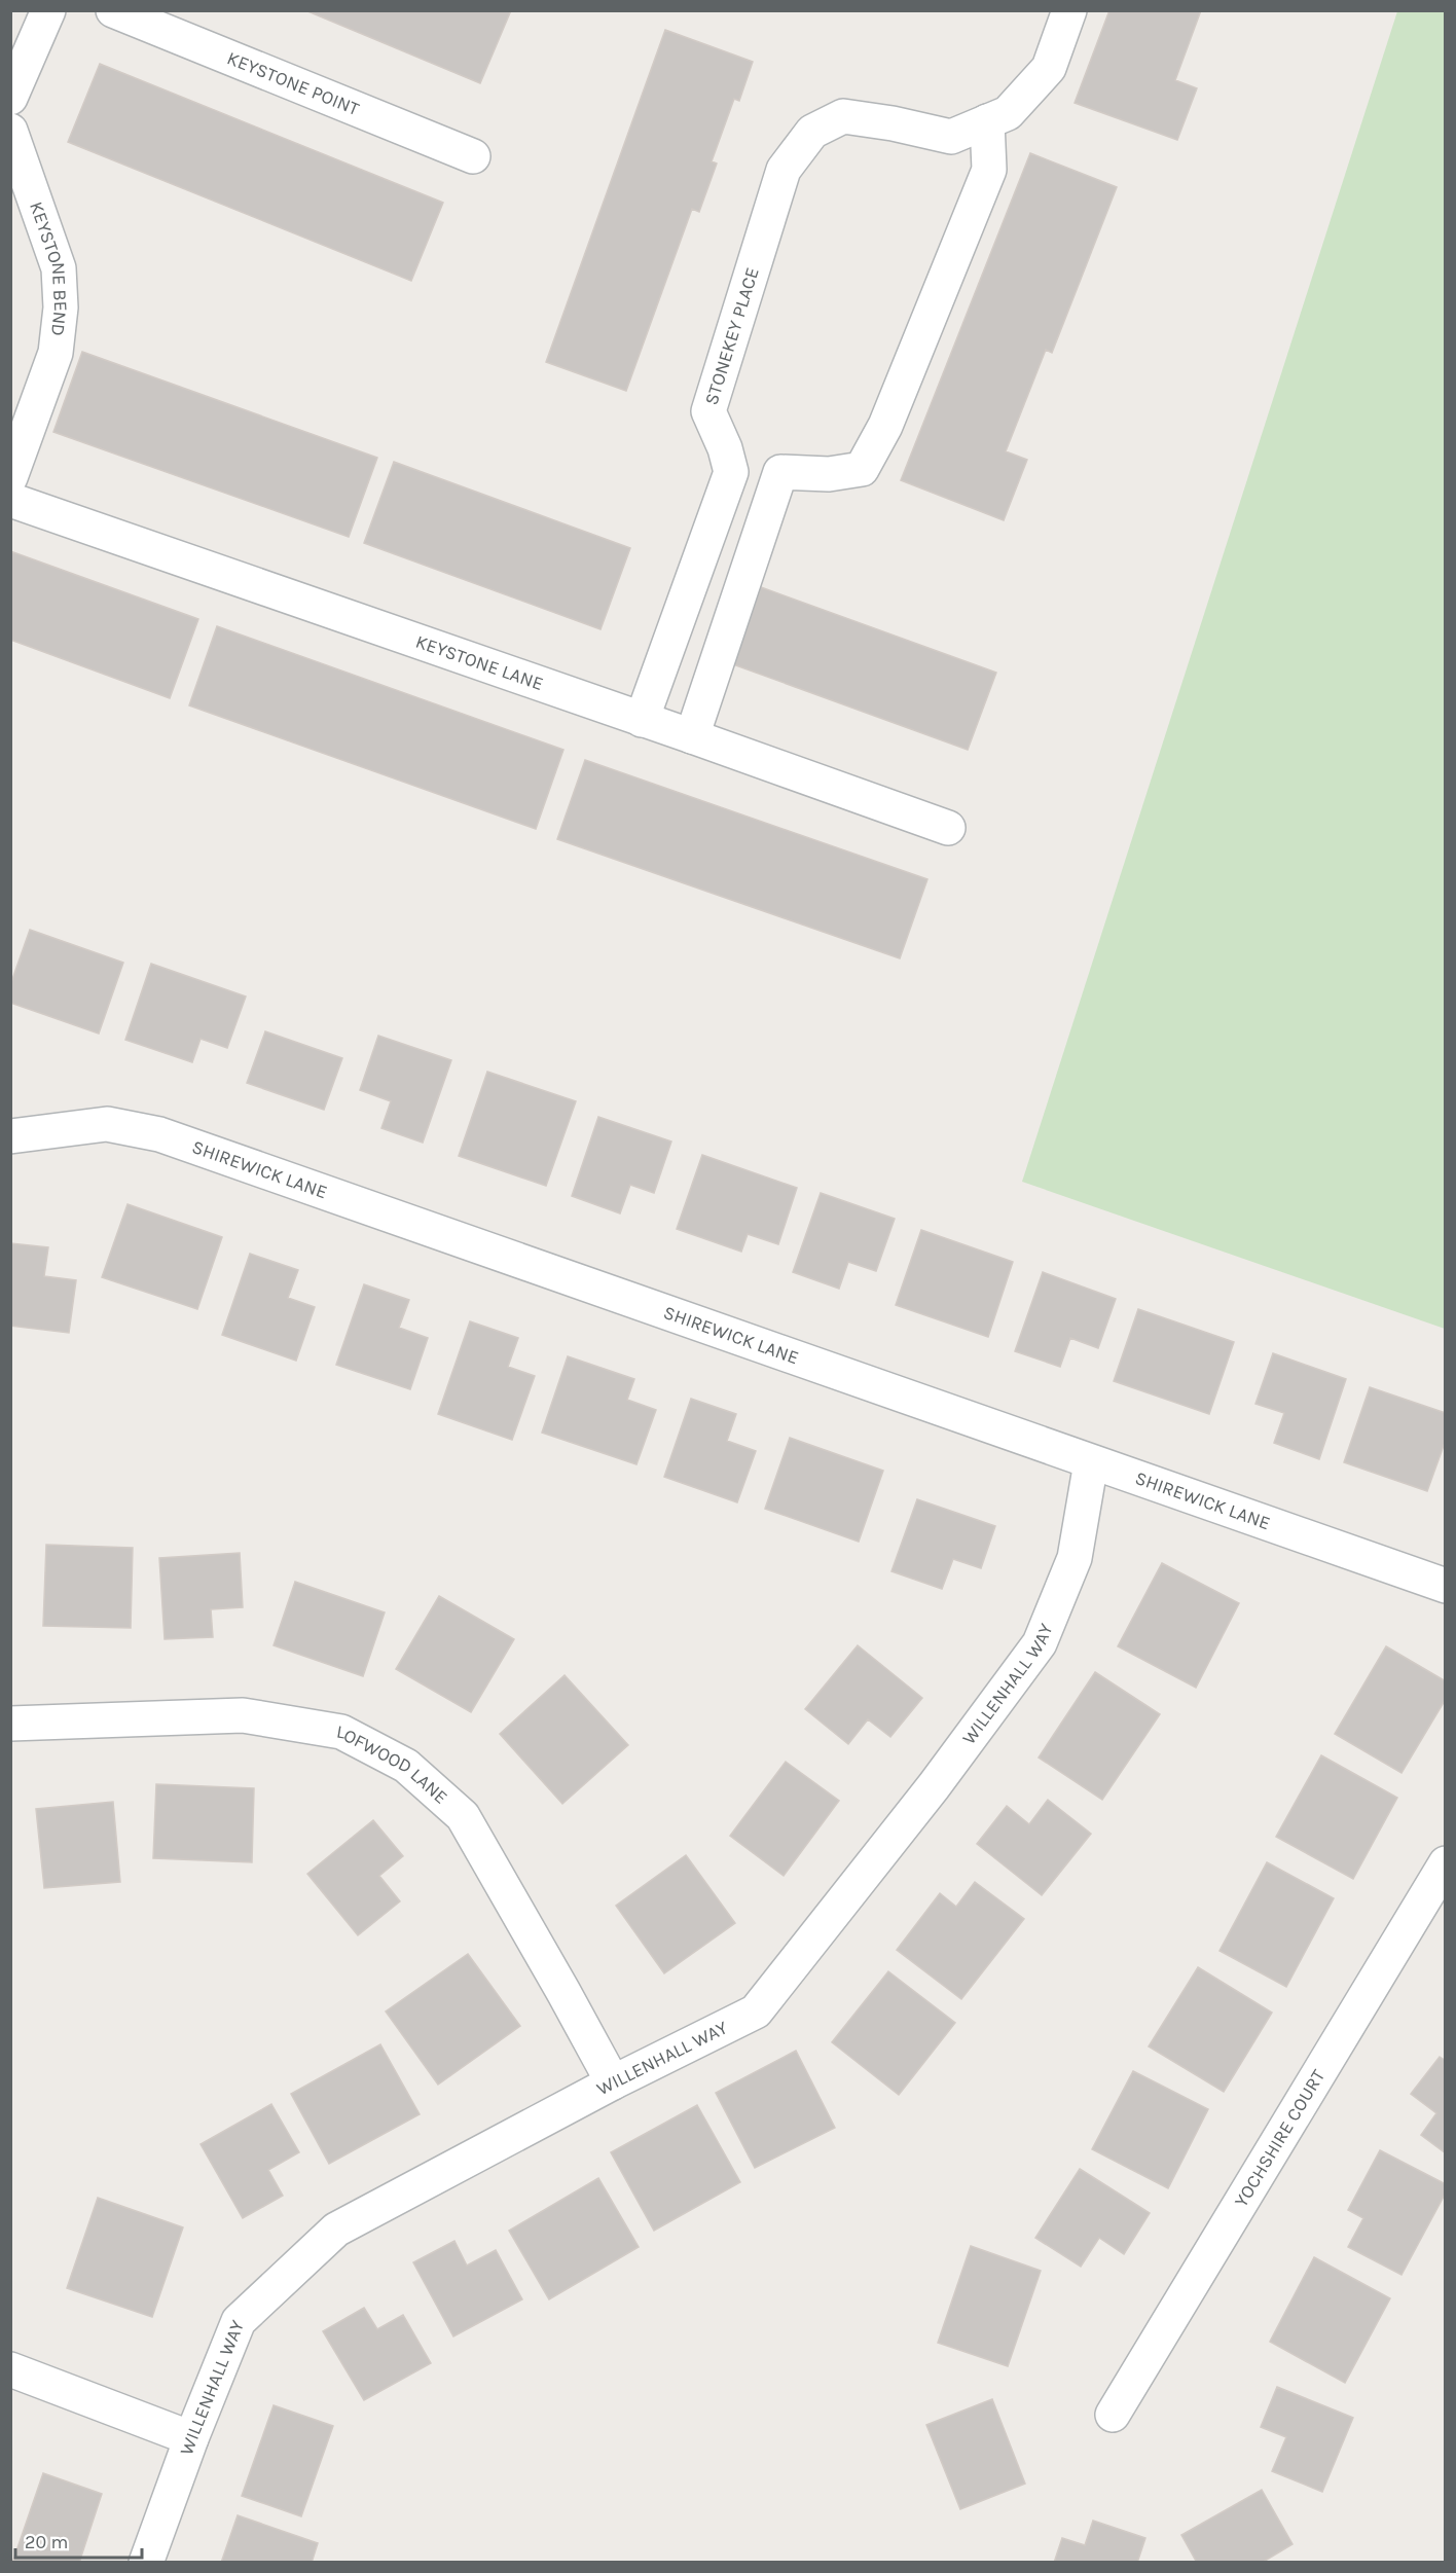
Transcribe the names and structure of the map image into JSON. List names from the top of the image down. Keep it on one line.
{"streets":{"street":["KEYSTONE POINT","KEYSTONE BEND","STONEKEY PLACE","KEYSTONE LANE","SHIREWICK LANE","WILLENHALL WAY","LOFWOOD LANE","YOCHSHIRE COURT"]},"crossings":[["STONEKEY PLACE","KEYSTONE LANE"],["SHIREWICK LANE","WILLENHALL WAY"],["WILLENHALL WAY","LOFWOOD LANE"]],"scale_bar":"20 m"}
